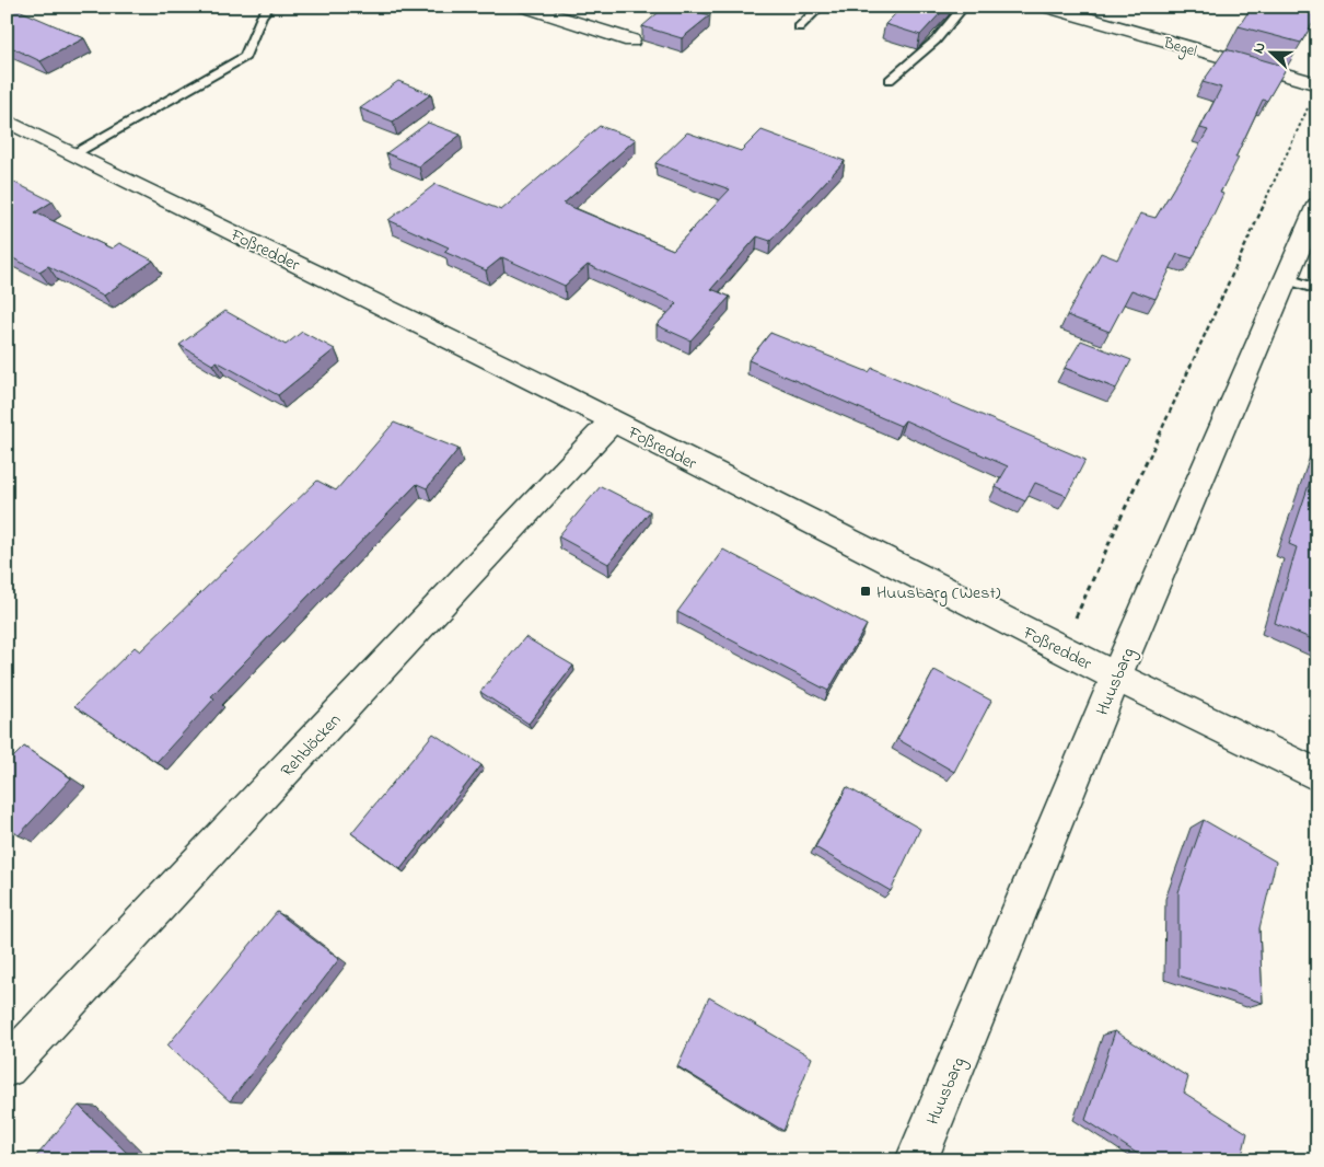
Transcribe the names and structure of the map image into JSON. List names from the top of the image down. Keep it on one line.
{"streets":{"street":["Begel","Foßredder","Huusbarg","Rehblöcken"]},"crossings":[["Foßredder","Huusbarg"],["Foßredder","Rehblöcken"]],"places":{"transit":["Huusbarg (West)"]},"north":"left"}
